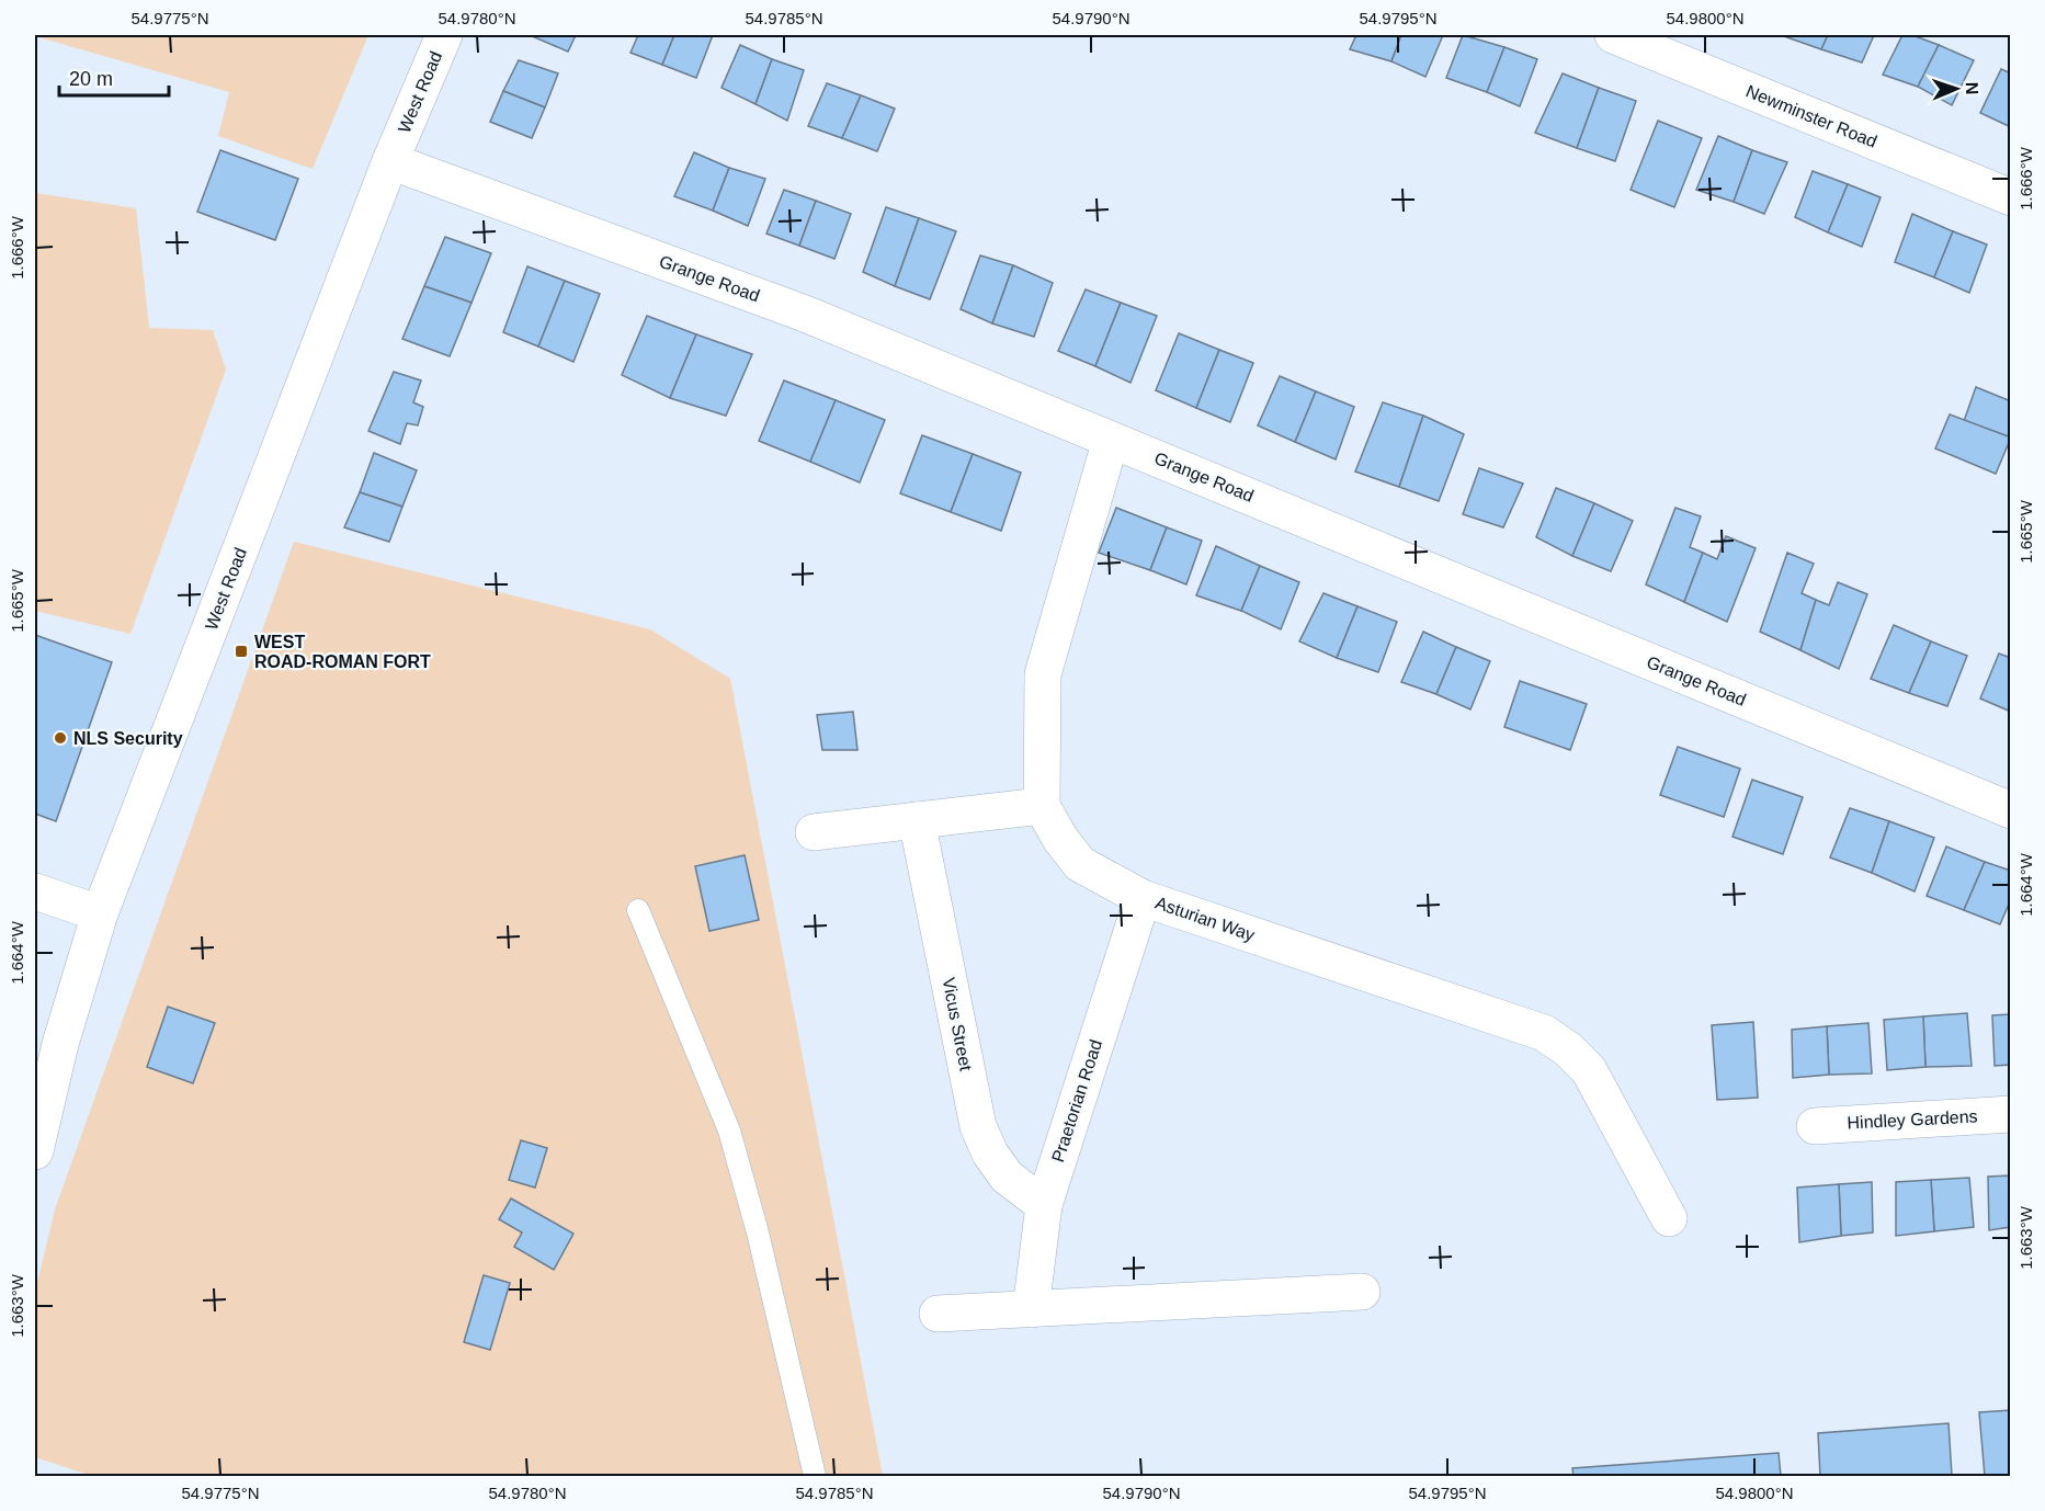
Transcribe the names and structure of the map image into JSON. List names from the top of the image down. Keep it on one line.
{"streets":{"street":["West Road","Newminster Road","Grange Road","Asturian Way","Vicus Street","Praetorian Road","Hindley Gardens"]},"crossings":[["West Road","Grange Road"],["Asturian Way","Praetorian Road"],["Vicus Street","Praetorian Road"]],"places":{"transit":["WEST ROAD-ROMAN FORT"],"other":["NLS Security"]},"scale_bar":"20 m","north":"right","coordinates":["54.9775°N","54.9780°N","54.9785°N","54.9790°N","54.9795°N","54.9800°N","1.666°W","1.665°W","1.664°W","1.663°W"]}
